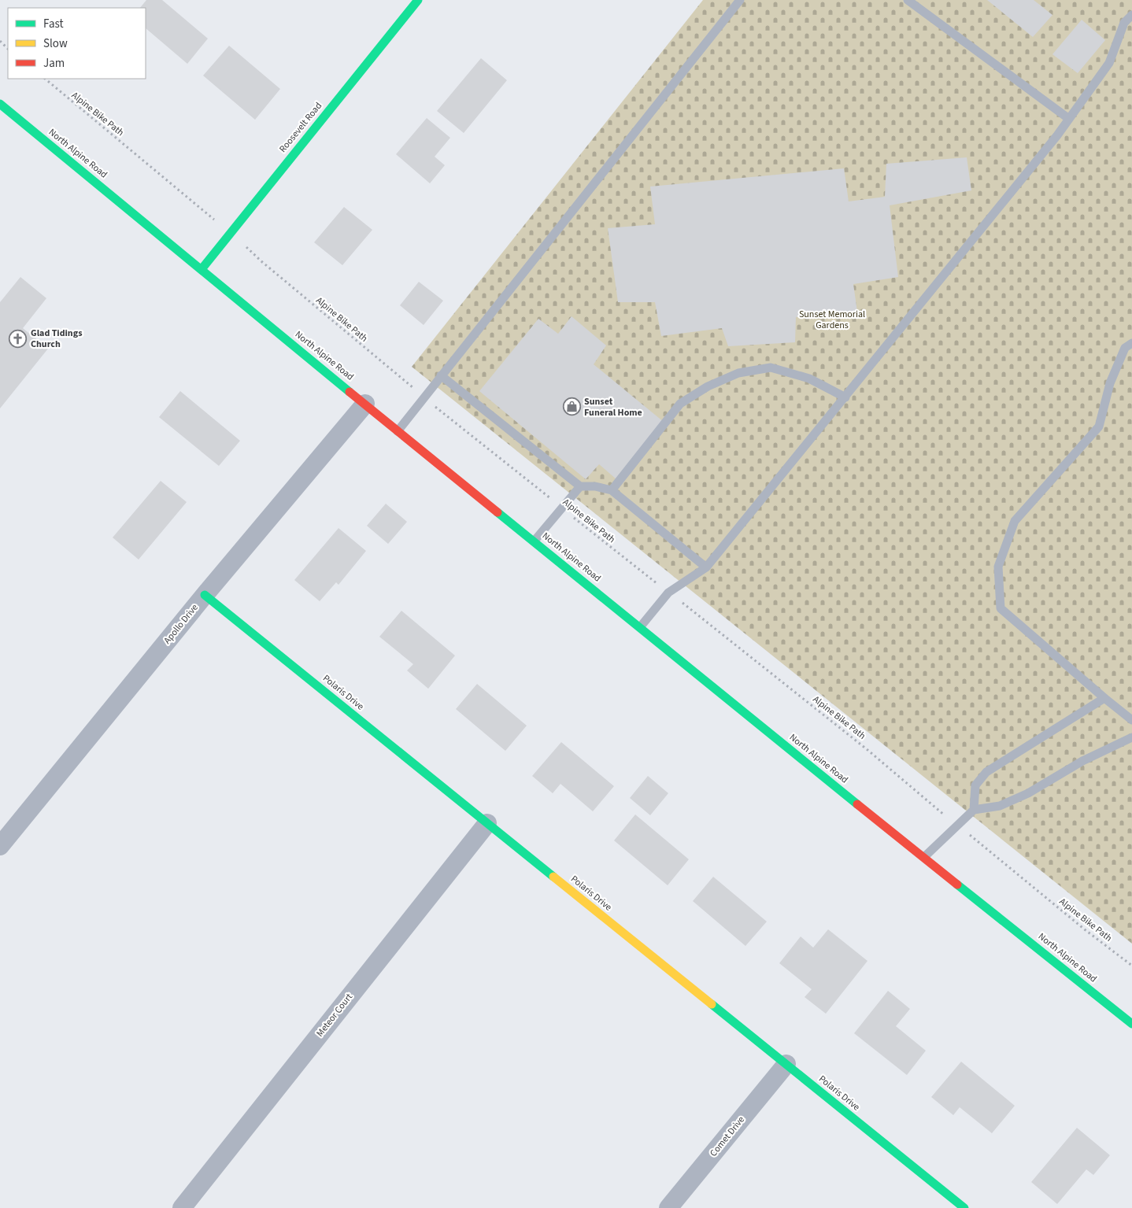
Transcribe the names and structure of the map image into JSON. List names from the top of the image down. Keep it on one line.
{"streets":{"main road":["Roosevelt Road","North Alpine Road","Polaris Drive"],"street":["Apollo Drive","Meteor Court","Comet Drive"],"path":["Alpine Bike Path"]},"crossings":[["Alpine Bike Path","Roosevelt Road"],["Roosevelt Road","North Alpine Road"],["North Alpine Road","Apollo Drive"],["Apollo Drive","Polaris Drive"],["Polaris Drive","Meteor Court"],["Polaris Drive","Comet Drive"]],"parks":["Sunset Memorial Gardens"],"places":{"church":["Glad Tidings Church"],"shop":["Sunset Funeral Home"]},"legend":["Fast","Slow","Jam"]}
